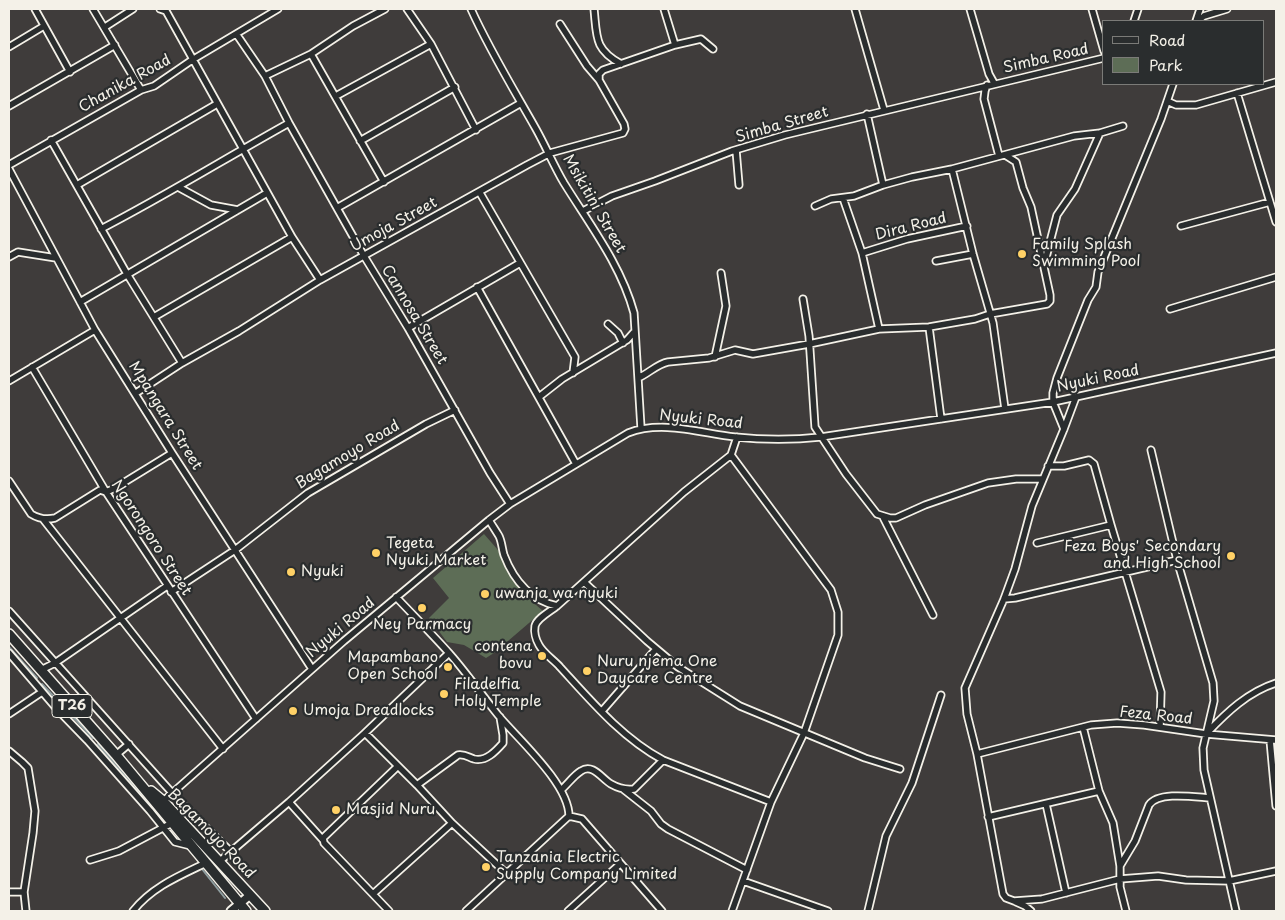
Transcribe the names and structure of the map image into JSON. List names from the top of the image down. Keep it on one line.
{"streets":{"highway":["Bagamoyo Road","T26"],"street":["Simba Road","Chanika Road","Simba Street","Msikitini Street","Umoja Street","Dira Road","Cannosa Street","Nyuki Road","Mpangara Street","Ngorongoro Street","Feza Road"]},"crossings":[["Simba Road","Simba Street"],["Chanika Road","Cannosa Street"],["Simba Street","Msikitini Street"],["Msikitini Street","Umoja Street"],["Msikitini Street","Nyuki Road"],["Umoja Street","Cannosa Street"],["Umoja Street","Mpangara Street"],["Cannosa Street","Nyuki Road"],["Cannosa Street","Bagamoyo Road"],["Nyuki Road","Mpangara Street"],["Nyuki Road","Bagamoyo Road"],["Nyuki Road","Ngorongoro Street"],["Mpangara Street","Bagamoyo Road"],["Bagamoyo Road","Ngorongoro Street"]],"places":["Family Splash Swimming Pool","Tegeta Nyuki Market","Feza Boys' Secondary and High School","Nyuki","uwanja wa nyuki","Ney Parmacy","contena bovu","Mapambano Open School","Nuru njema One Daycare Centre","Filadelfia Holy Temple","Umoja Dreadlocks","Masjid Nuru","Tanzania Electric Supply Company Limited"],"legend":["Road","Park"]}
